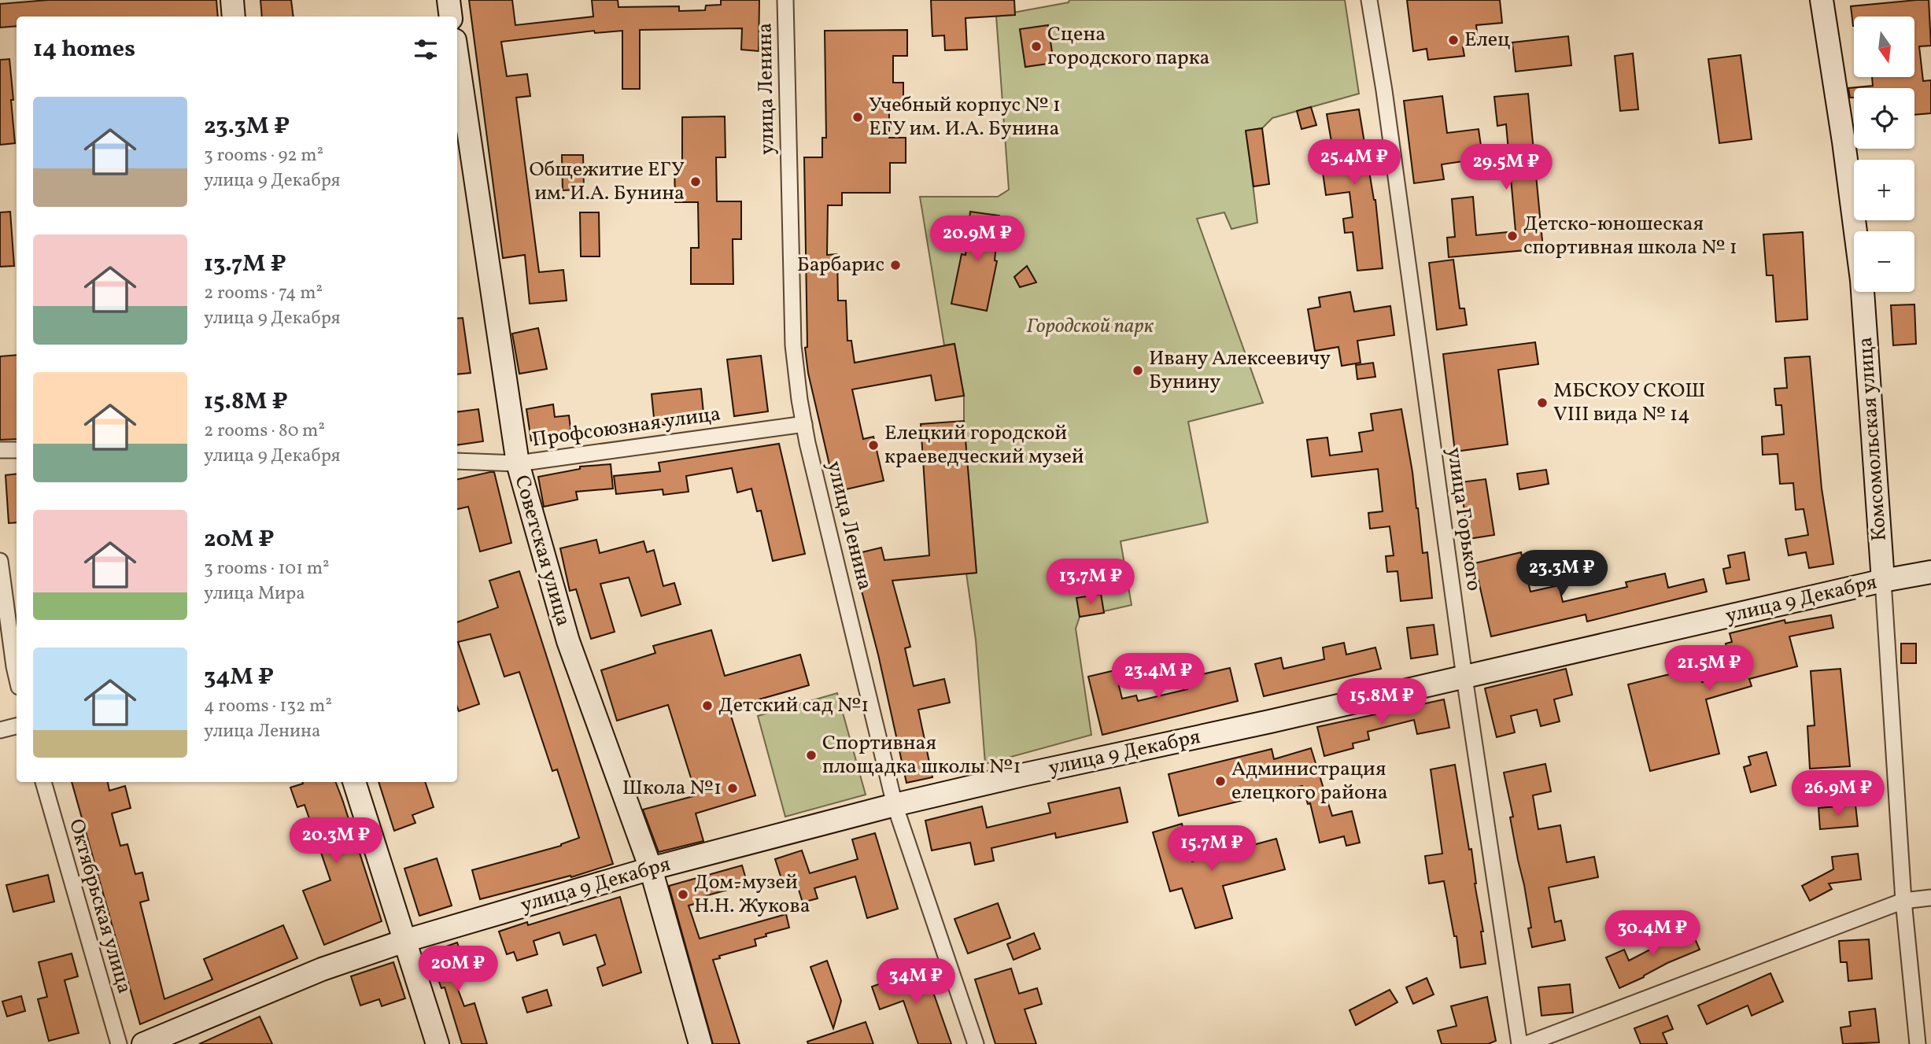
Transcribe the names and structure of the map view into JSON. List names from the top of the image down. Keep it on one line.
{"streets":{"main road":["Комсомольская улица","Советская улица","улица 9 Декабря"],"street":["улица Ленина","Профсоюзная улица","улица Горького","Октябрьская улица"]},"crossings":[["улица Ленина","Профсоюзная улица"],["улица Ленина","улица 9 Декабря"],["Профсоюзная улица","Советская улица"],["Комсомольская улица","улица 9 Декабря"],["улица Горького","улица 9 Декабря"],["Советская улица","улица 9 Декабря"]],"parks":["Городской парк"],"places":["Елец","Сцена городского парка","Учебный корпус № 1 ЕГУ им. И.А. Бунина","Общежитие ЕГУ им. И.А. Бунина","Детско-юношеская спортивная школа № 1","Барбарис","Ивану Алексеевичу Бунину","МБСКОУ СКОШ VIII вида № 14","Елецкий городской краеведческий музей","Детский сад №1","Спортивная площадка школы №1","Администрация елецкого района","Школа №1","Дом-музей Н.Н. Жукова"],"north":"bottom","page":{"map_buttons":["+","−"],"heading":"14 homes","list":[{"name":"23.3M ₽","note":"3 rooms · 92 m² · улица 9 Декабря"},{"name":"13.7M ₽","note":"2 rooms · 74 m² · улица 9 Декабря"},{"name":"15.8M ₽","note":"2 rooms · 80 m² · улица 9 Декабря"},{"name":"20M ₽","note":"3 rooms · 101 m² · улица Мира"},{"name":"34M ₽","note":"4 rooms · 132 m² · улица Ленина"}],"price":["25.4M ₽","29.5M ₽","20.9M ₽","23.3M ₽","13.7M ₽","21.5M ₽","23.4M ₽","15.8M ₽","26.9M ₽","20.3M ₽","15.7M ₽","30.4M ₽","20M ₽","34M ₽"]}}
